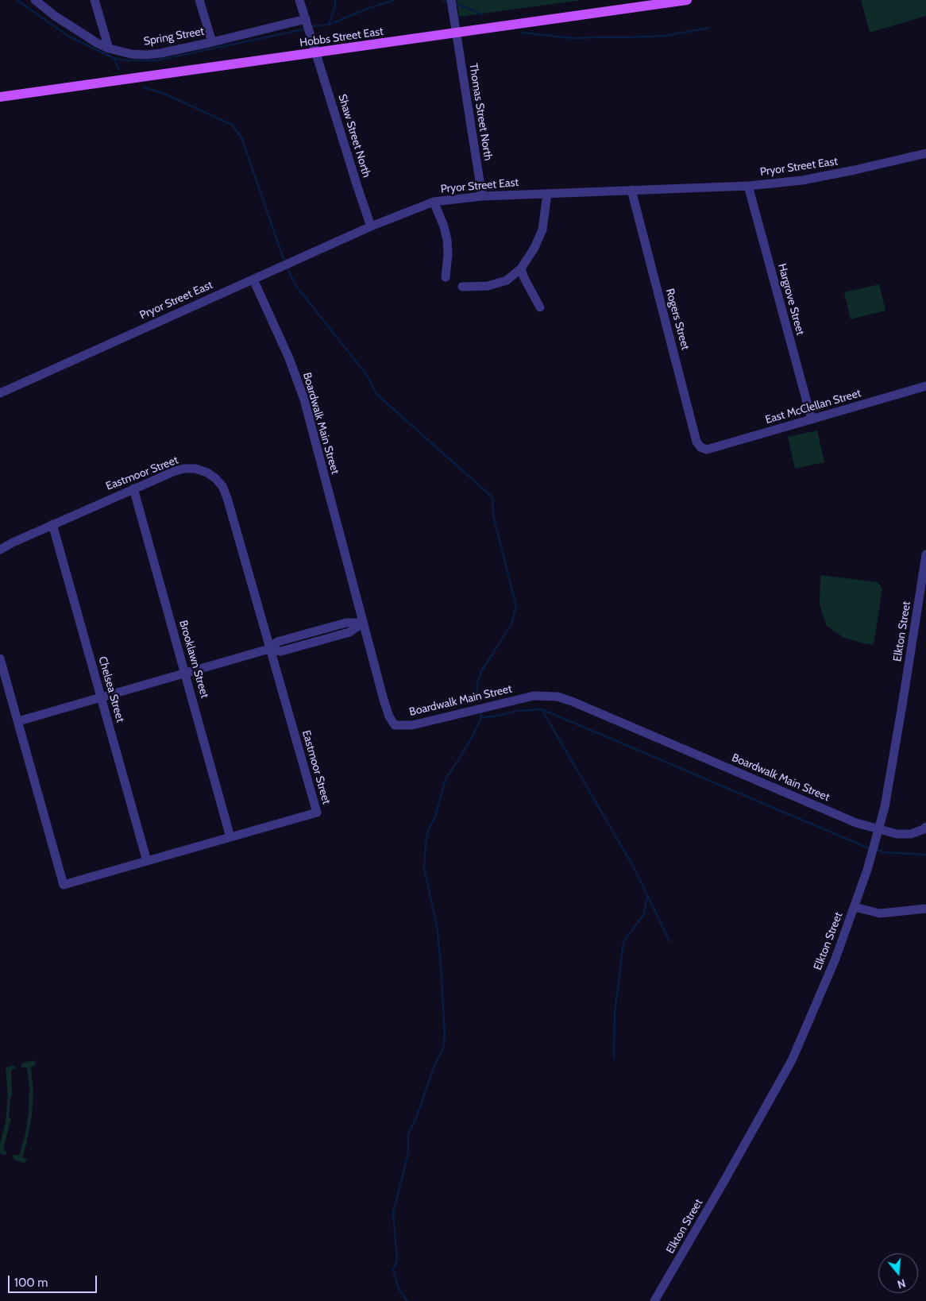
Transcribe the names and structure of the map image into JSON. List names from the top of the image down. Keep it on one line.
{"streets":{"main road":["Hobbs Street East"],"street":["Spring Street","Thomas Street North","Shaw Street North","Pryor Street East","Hargrove Street","Rogers Street","East McClellan Street","Boardwalk Main Street","Eastmoor Street","Elkton Street","Brooklawn Street","Chelsea Street"]},"crossings":[["Spring Street","Shaw Street North"],["Hobbs Street East","Thomas Street North"],["Hobbs Street East","Shaw Street North"],["Thomas Street North","Pryor Street East"],["Shaw Street North","Pryor Street East"],["Pryor Street East","Hargrove Street"],["Pryor Street East","Rogers Street"],["Pryor Street East","Boardwalk Main Street"],["Hargrove Street","East McClellan Street"],["Rogers Street","East McClellan Street"],["Boardwalk Main Street","Elkton Street"],["Eastmoor Street","Brooklawn Street"],["Eastmoor Street","Chelsea Street"]],"scale_bar":"100 m","north":"bottom"}
